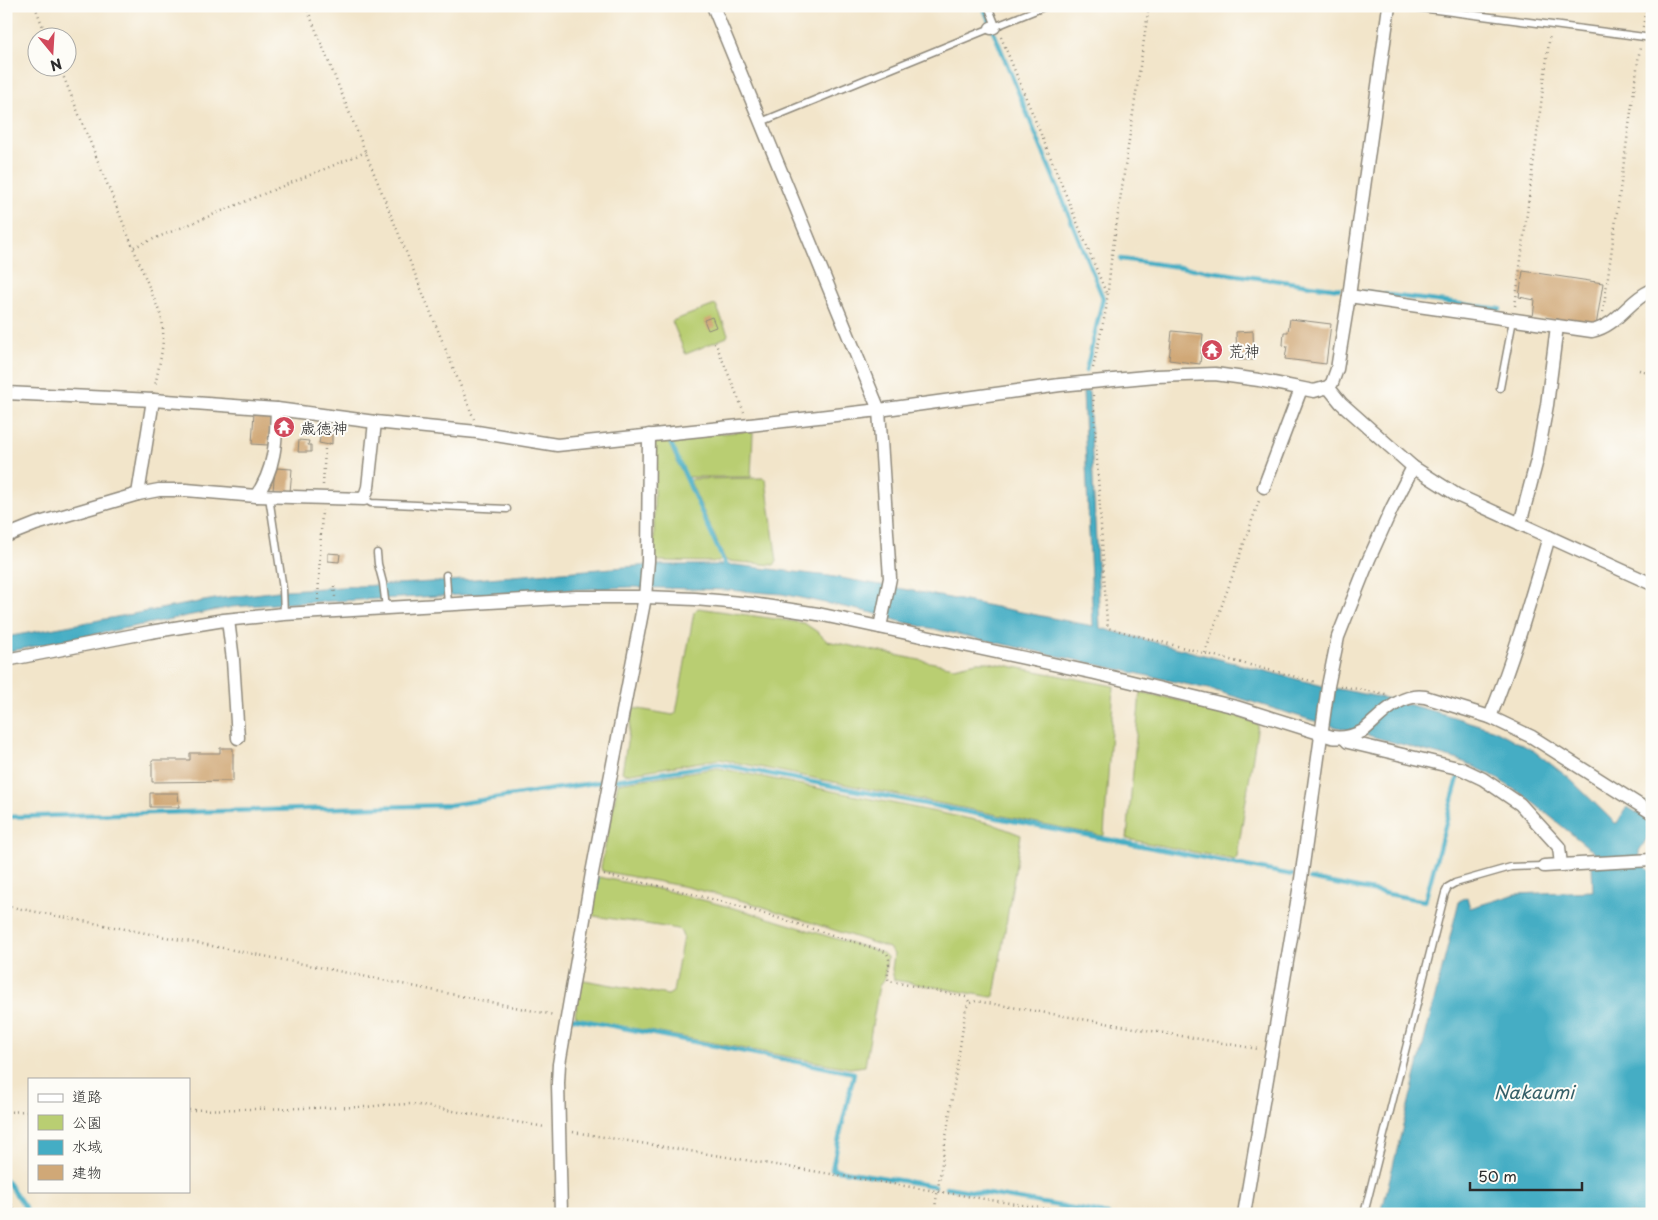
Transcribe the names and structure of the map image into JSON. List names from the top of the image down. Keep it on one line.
{"water":["Nakaumi"],"places":{"temple":["荒神","歳徳神"]},"legend":["道路","公園","水域","建物"],"scale_bar":"50 m","north":"bottom"}
